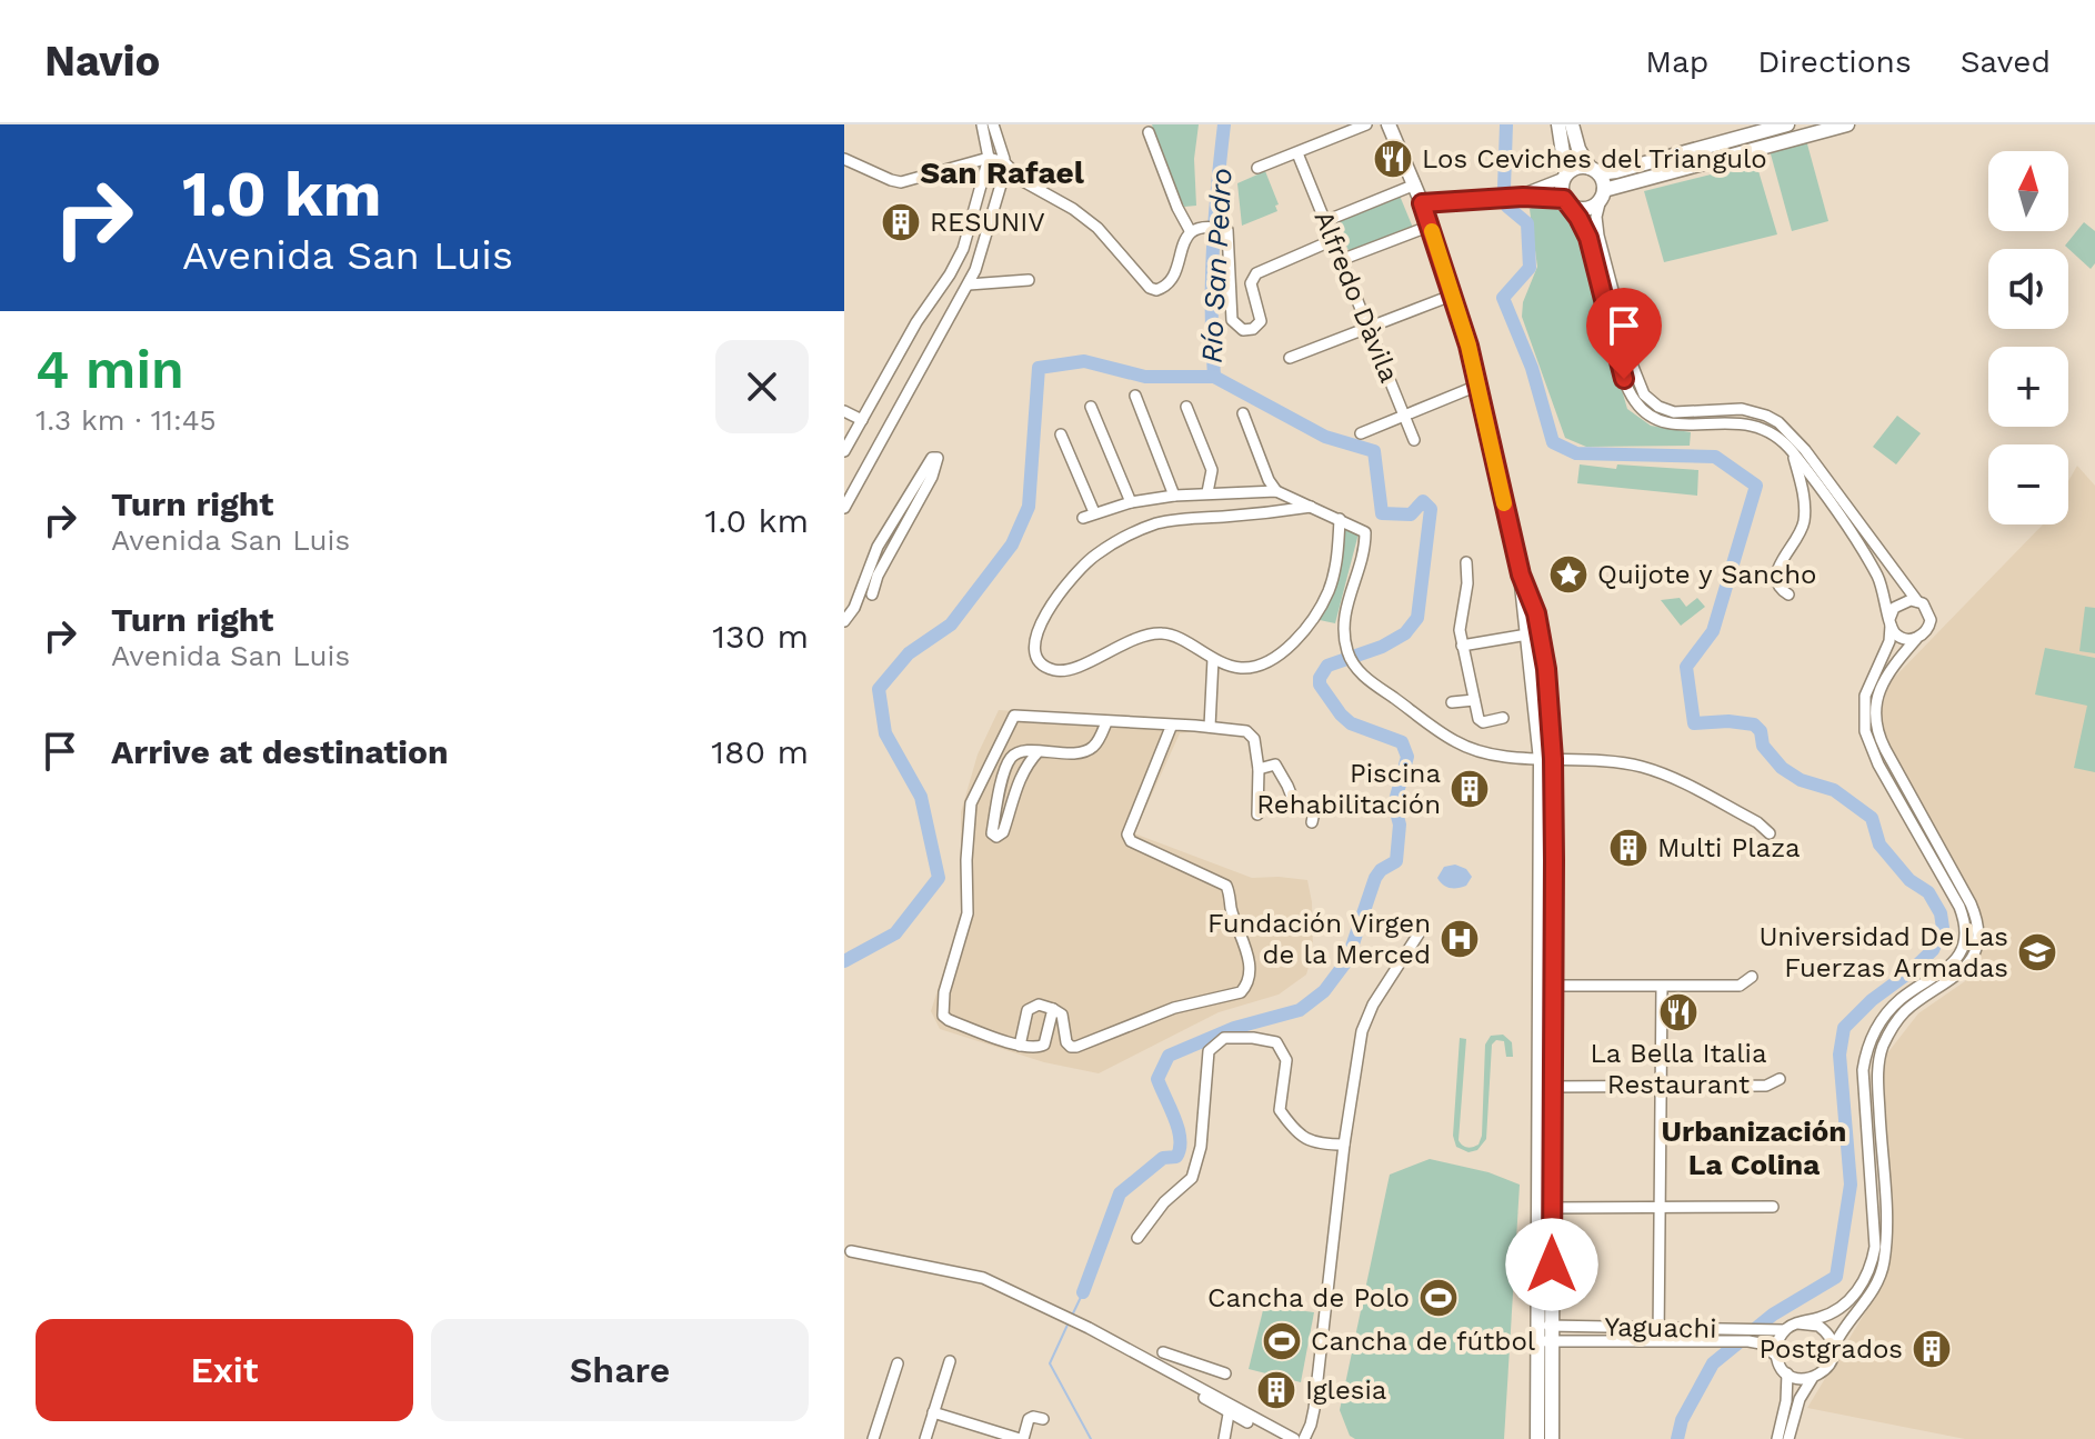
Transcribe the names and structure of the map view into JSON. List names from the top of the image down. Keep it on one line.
{"streets":{"street":["Alfredo Dàvila","Yaguachi"]},"districts":["San Rafael","Urbanización La Colina"],"water":["Río San Pedro"],"places":{"restaurant":["Los Ceviches del Triangulo","La Bella Italia Restaurant"],"building":["RESUNIV","Piscina Rehabilitación","Multi Plaza","Postgrados","Iglesia"],"place":["Quijote y Sancho"],"hospital":["Fundación Virgen de la Merced"],"school or university":["Universidad De Las Fuerzas Armadas"],"sports":["Cancha de Polo","Cancha de fútbol"]},"north":"top","page":{"header":"Navio","nav":["Map","Directions","Saved"],"turn":["1.0 km","Avenida San Luis"],"map_buttons":["+","−"],"heading":["4 min","1.3 km · 11:45"],"list":[{"name":"Turn right","note":"Avenida San Luis","value":"1.0 km"},{"name":"Turn right","note":"Avenida San Luis","value":"130 m"},{"name":"Arrive at destination","value":"180 m"}],"buttons":["Exit","Share"]}}
